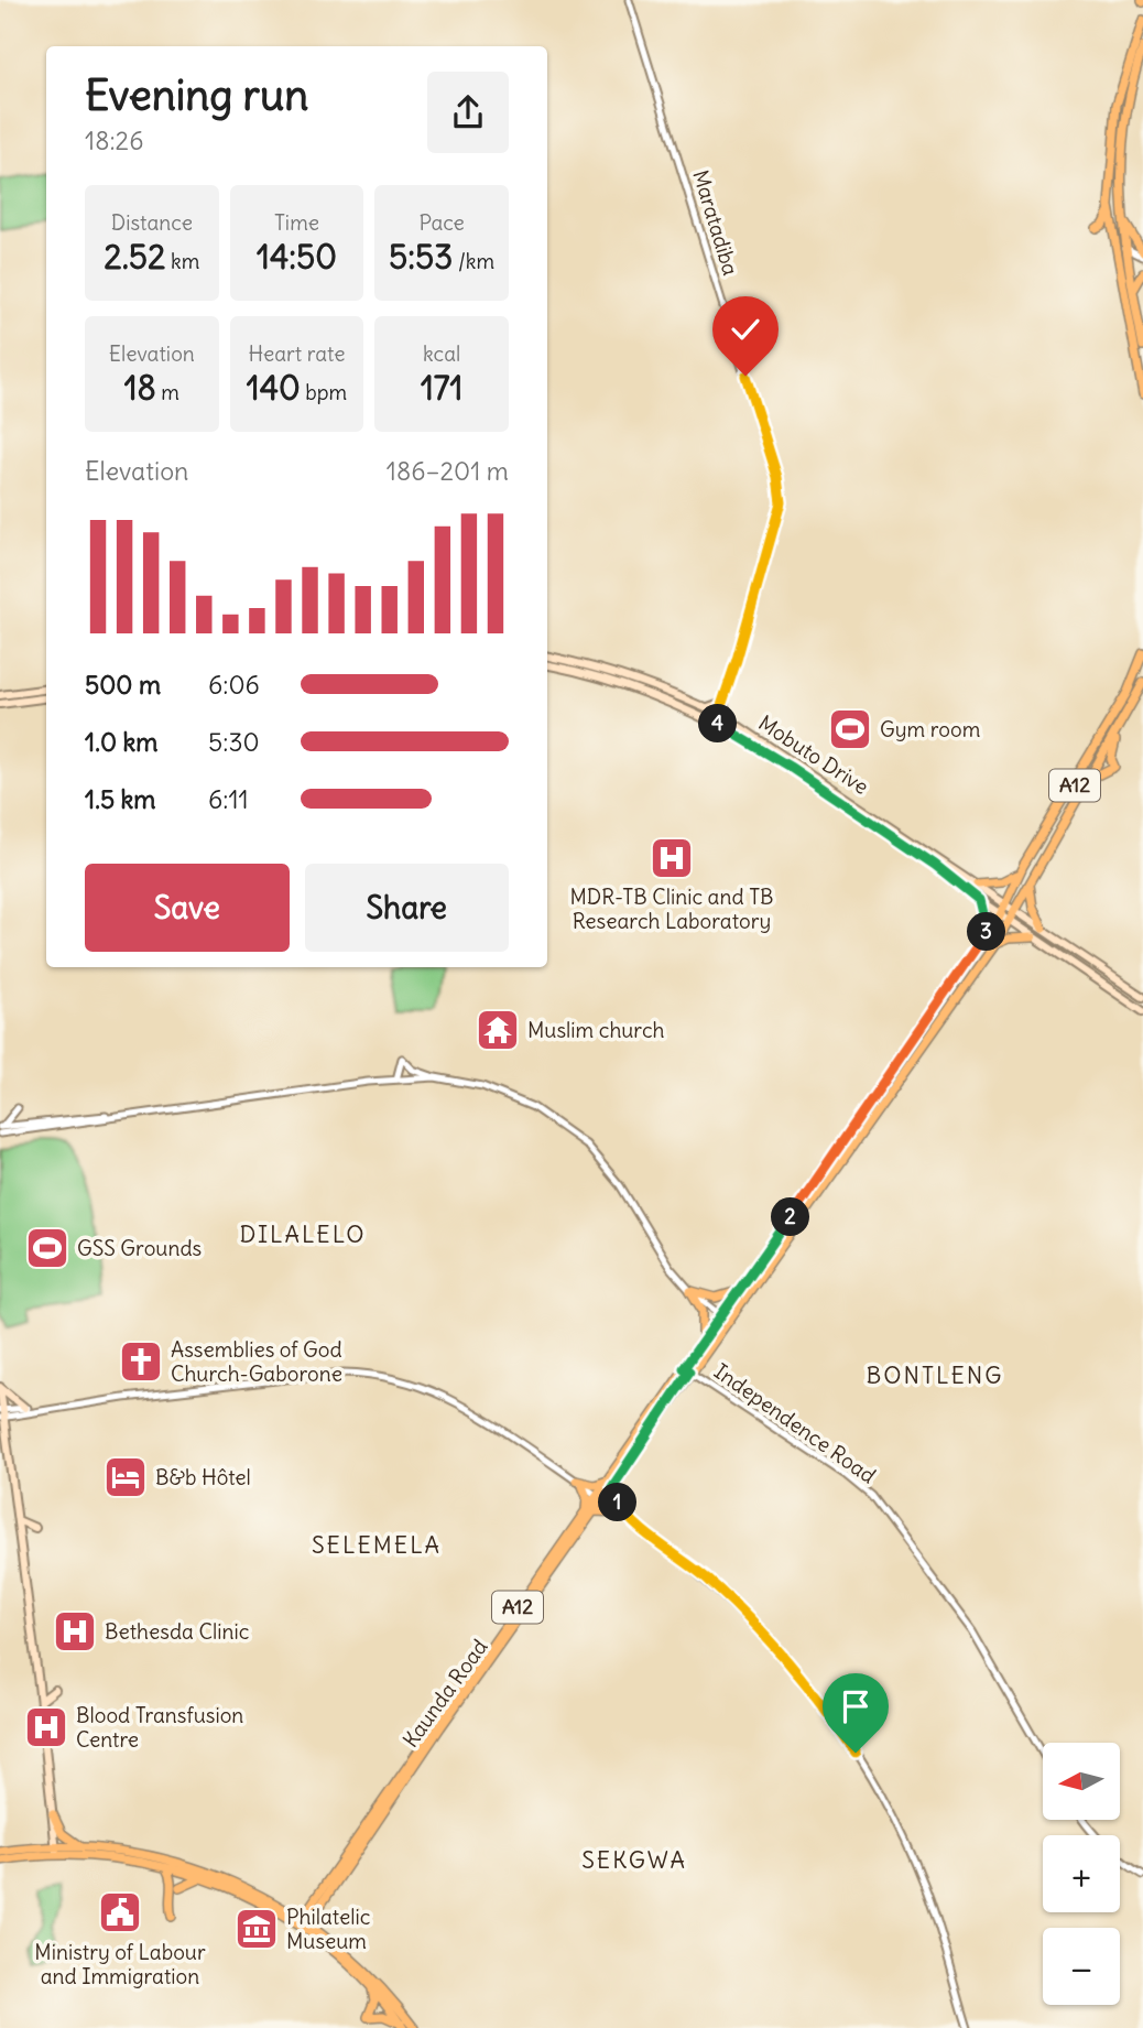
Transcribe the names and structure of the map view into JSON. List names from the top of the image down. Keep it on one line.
{"streets":{"main road":["Mobuto Drive","A12","Kaunda Road"],"street":["Maratadiba","Independence Road"]},"crossings":[["Maratadiba","Mobuto Drive"],["Mobuto Drive","A12"],["Mobuto Drive","Kaunda Road"],["A12","Kaunda Road"],["Independence Road","Kaunda Road"]],"districts":["DILALELO","BONTLENG","SELEMELA","SEKGWA"],"places":{"sports":["Gym room","GSS Grounds"],"hospital":["MDR-TB Clinic and TB Research Laboratory","Bethesda Clinic","Blood Transfusion Centre"],"temple":["Muslim church"],"church":["Assemblies of God Church-Gaborone"],"hotel":["B&b Hôtel"],"public building":["Ministry of Labour and Immigration"],"museum":["Philatelic Museum"]},"north":"left","page":{"heading":["Evening run","18:26"],"stats":[["Distance","2.52 km"],["Time","14:50"],["Pace","5:53 /km"],["Elevation","18 m"],["Heart rate","140 bpm"],["kcal","171"]],"chart":["Elevation","186–201 m"],"list":[{"name":"500 m","note":"6:06"},{"name":"1.0 km","note":"5:30"},{"name":"1.5 km","note":"6:11"}],"pins":["4","3","2","1"],"buttons":["Save","Share"],"map_buttons":["+","−"]}}
